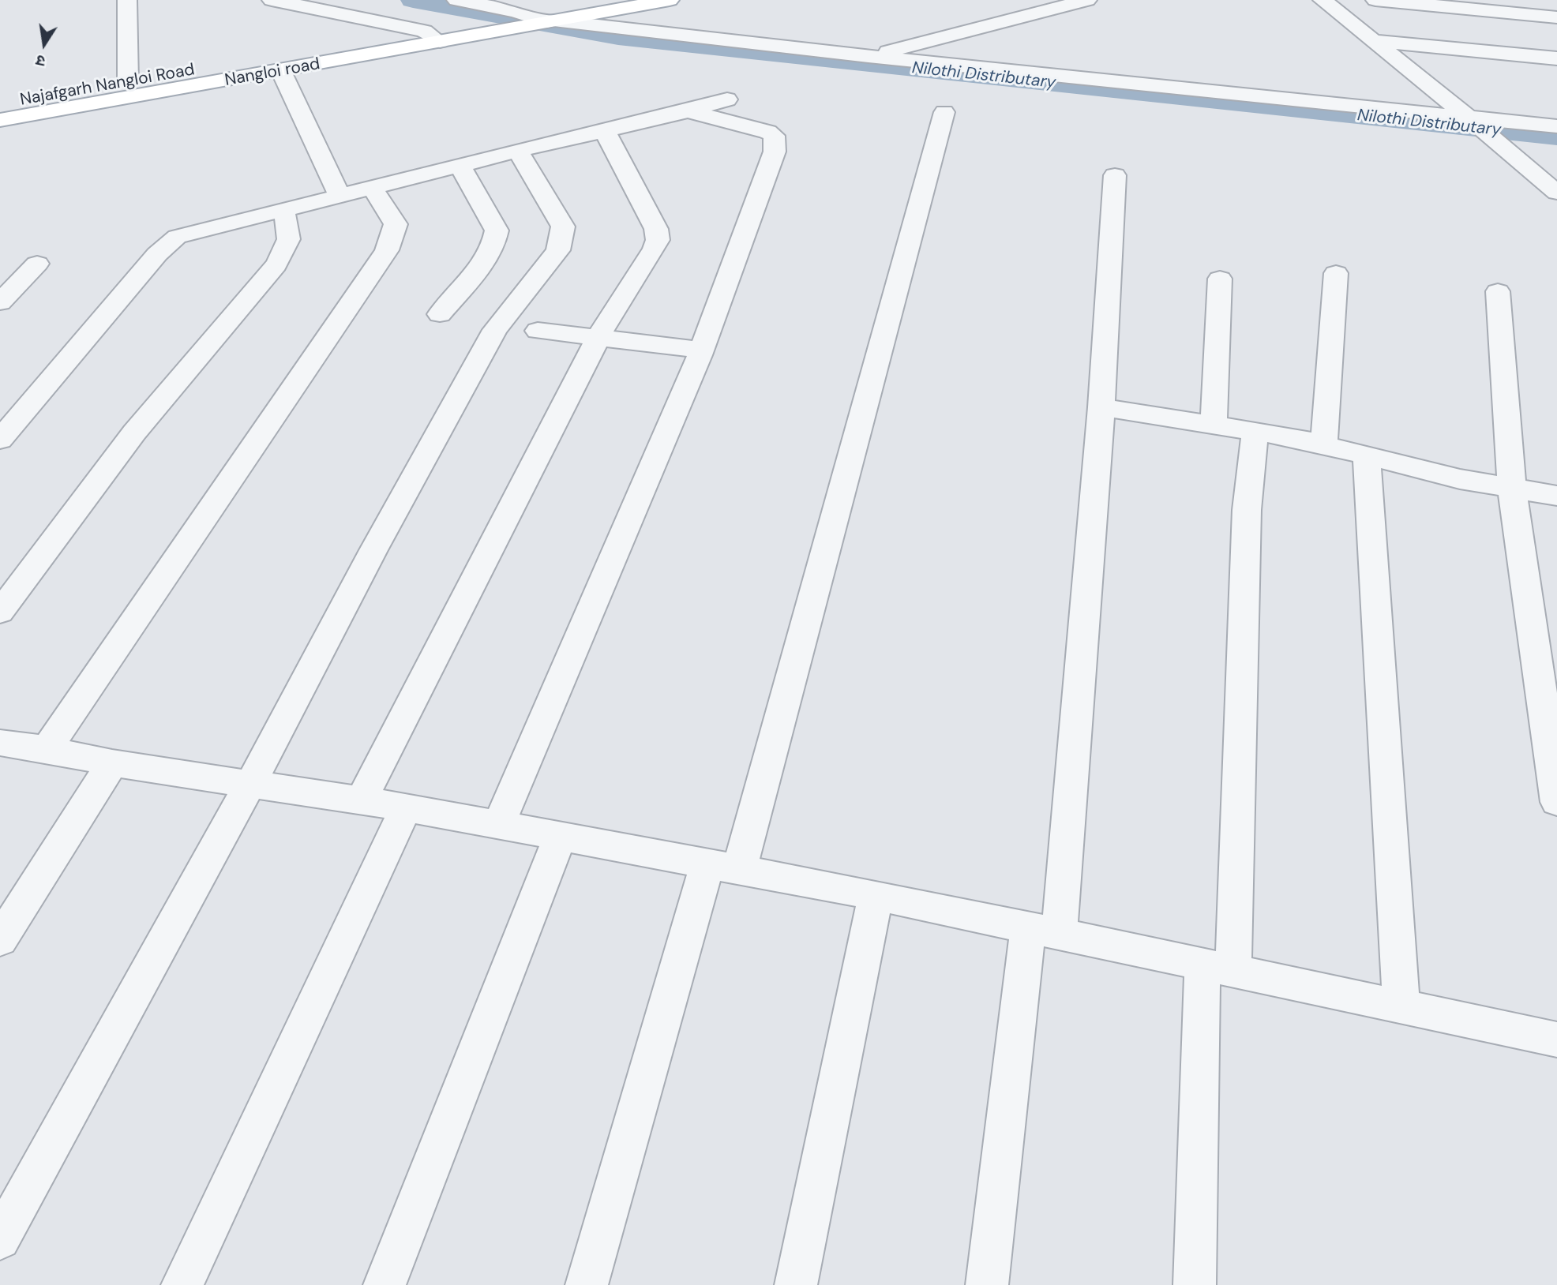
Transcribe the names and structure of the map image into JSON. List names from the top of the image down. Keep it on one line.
{"streets":{"main road":["Nangloi road","Najafgarh Nangloi Road"]},"crossings":[["Nangloi road","Najafgarh Nangloi Road"]],"water":["Nilothi Distributary"],"north":"bottom"}
